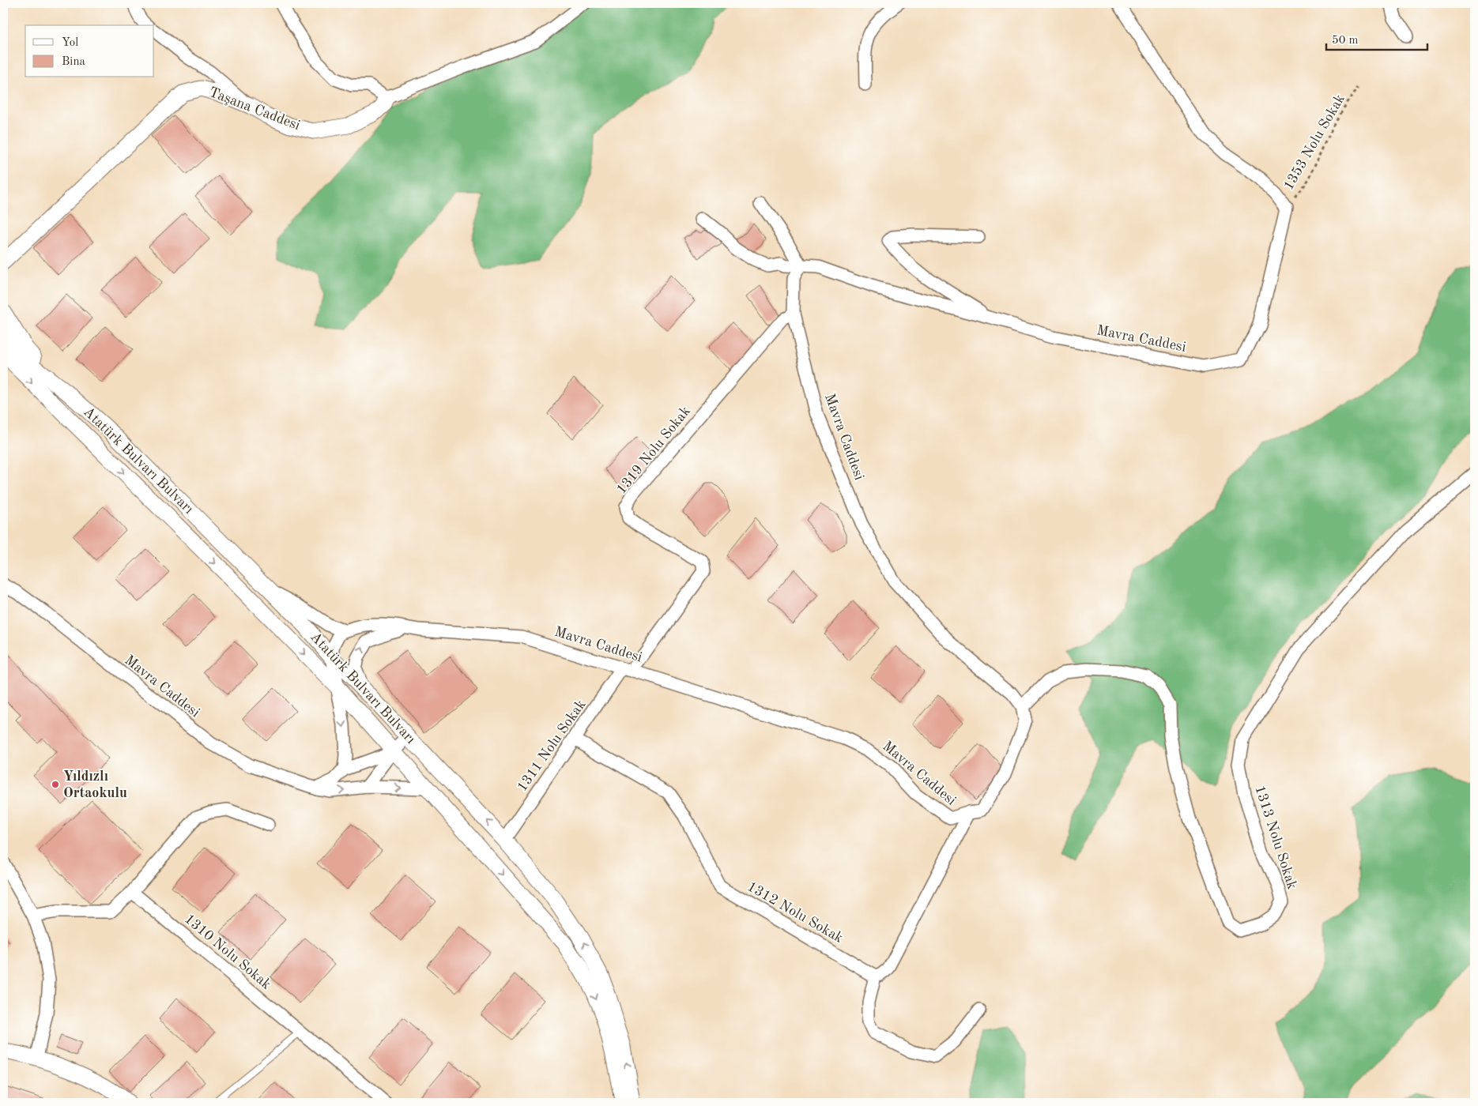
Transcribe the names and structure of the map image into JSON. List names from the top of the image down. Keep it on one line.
{"streets":{"street":["Taşana Caddesi","Mavra Caddesi","1319 Nolu Sokak","Atatürk Bulvarı Bulvarı","1311 Nolu Sokak","1313 Nolu Sokak","1312 Nolu Sokak","1310 Nolu Sokak"],"path":["1353 Nolu Sokak"]},"crossings":[["1353 Nolu Sokak","Mavra Caddesi"],["Mavra Caddesi","1319 Nolu Sokak"],["Mavra Caddesi","Atatürk Bulvarı Bulvarı"],["Mavra Caddesi","1311 Nolu Sokak"],["Mavra Caddesi","1313 Nolu Sokak"],["1319 Nolu Sokak","1311 Nolu Sokak"],["Atatürk Bulvarı Bulvarı","1311 Nolu Sokak"],["1311 Nolu Sokak","1312 Nolu Sokak"]],"places":["Yıldızlı Ortaokulu"],"legend":["Yol","Bina"],"scale_bar":"50 m"}
